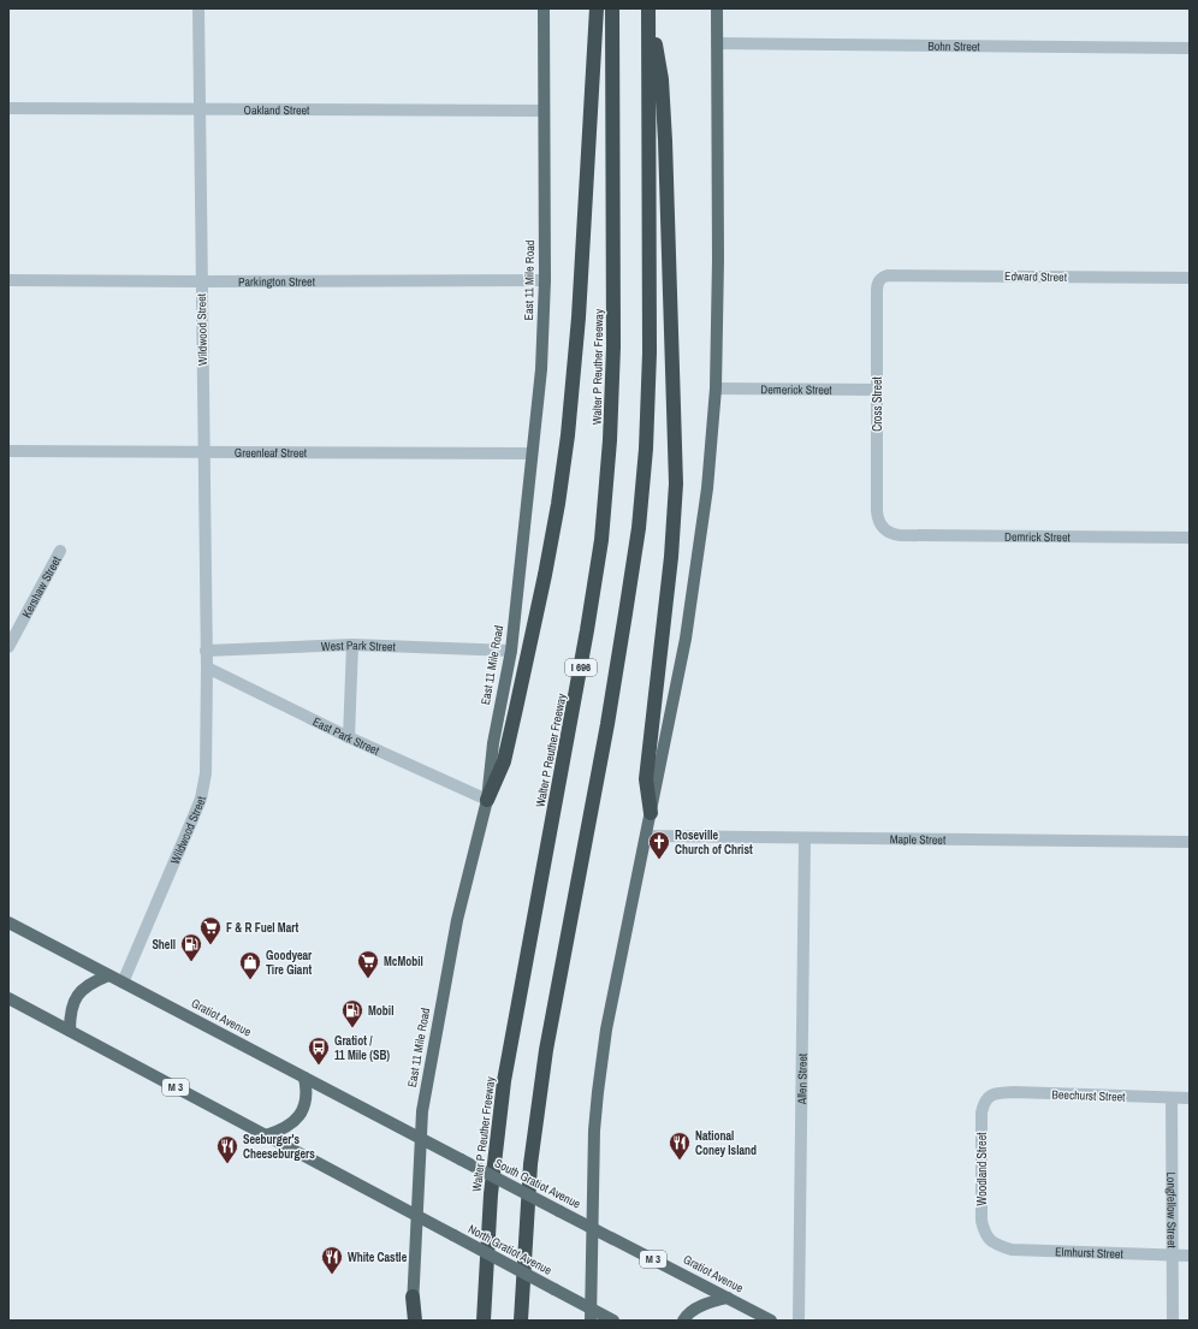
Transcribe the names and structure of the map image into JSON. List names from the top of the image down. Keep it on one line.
{"streets":{"highway":["Walter P Reuther Freeway","I 696"],"main road":["East 11 Mile Road","Gratiot Avenue","M 3","South Gratiot Avenue","North Gratiot Avenue"],"street":["Bohn Street","Oakland Street","Edward Street","Parkington Street","Wildwood Street","Demerick Street","Cross Street","Greenleaf Street","Demrick Street","Kershaw Street","West Park Street","East Park Street","Maple Street","Allen Street","Beechurst Street","Woodland Street","Longfellow Street","Elmhurst Street"]},"crossings":[["Oakland Street","East 11 Mile Road"],["Oakland Street","Wildwood Street"],["Edward Street","Cross Street"],["East 11 Mile Road","Parkington Street"],["East 11 Mile Road","Greenleaf Street"],["East 11 Mile Road","West Park Street"],["East 11 Mile Road","East Park Street"],["East 11 Mile Road","Gratiot Avenue"],["East 11 Mile Road","M 3"],["East 11 Mile Road","South Gratiot Avenue"],["East 11 Mile Road","North Gratiot Avenue"],["Parkington Street","Wildwood Street"],["Wildwood Street","Greenleaf Street"],["Wildwood Street","West Park Street"],["Wildwood Street","East Park Street"],["Wildwood Street","Gratiot Avenue"],["Demerick Street","Cross Street"],["Cross Street","Demrick Street"],["Maple Street","Allen Street"],["Gratiot Avenue","South Gratiot Avenue"],["M 3","North Gratiot Avenue"],["Beechurst Street","Woodland Street"],["Beechurst Street","Longfellow Street"],["Woodland Street","Elmhurst Street"],["Longfellow Street","Elmhurst Street"]],"places":{"church":["Roseville Church of Christ"],"supermarket":["F & R Fuel Mart","McMobil"],"fuel station":["Shell","Mobil"],"shop":["Goodyear Tire Giant"],"bus stop":["Gratiot / 11 Mile (SB)"],"restaurant":["National Coney Island","Seeburger's Cheeseburgers","White Castle"]}}
